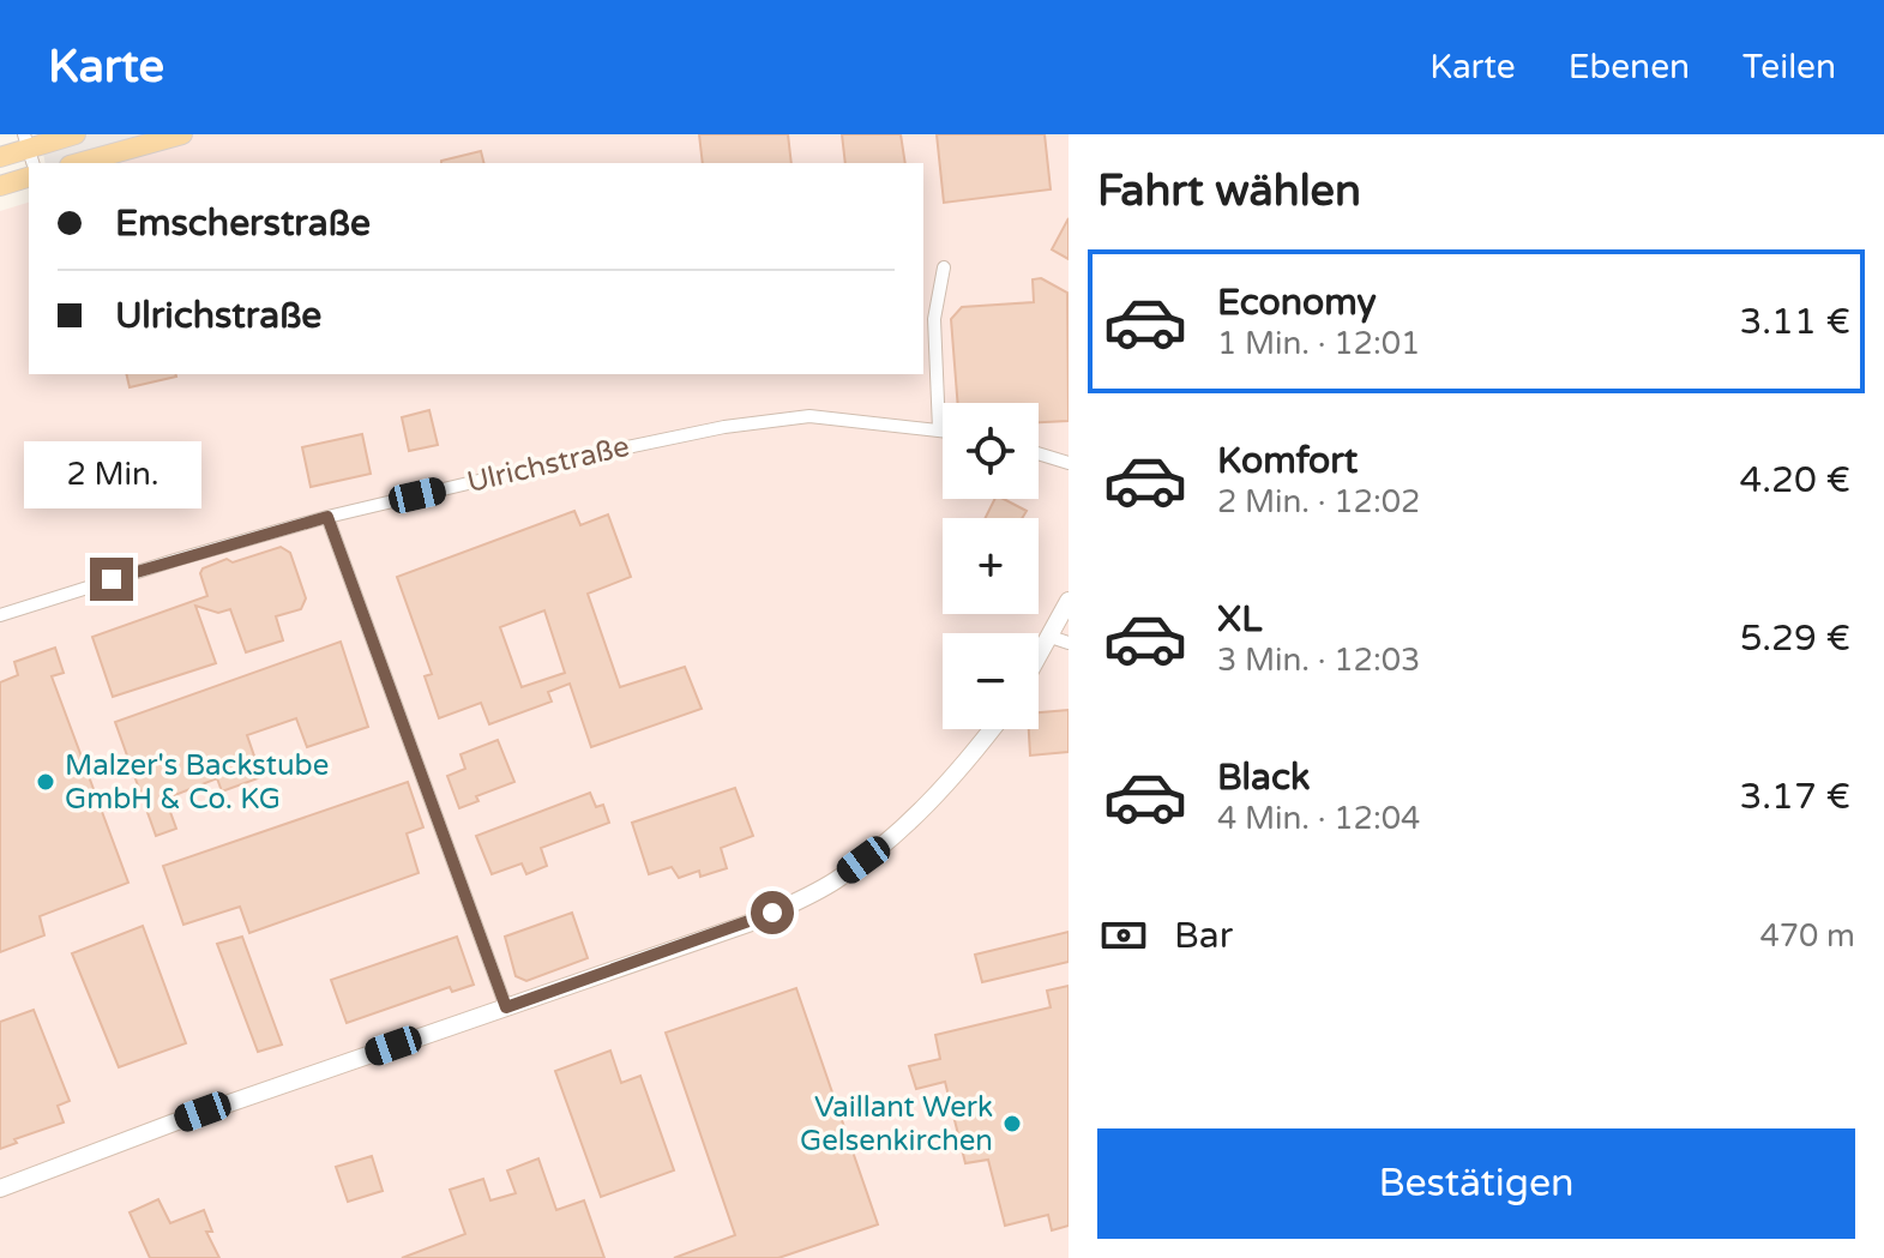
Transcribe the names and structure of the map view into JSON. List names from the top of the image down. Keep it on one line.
{"streets":{"street":["Ulrichstraße"]},"places":["Malzer's Backstube GmbH & Co. KG","Vaillant Werk Gelsenkirchen"],"page":{"header":"Karte","nav":["Karte","Ebenen","Teilen"],"heading":"Fahrt wählen","banner":["Emscherstraße","Ulrichstraße"],"list":[{"name":"Economy","note":"1 Min. · 12:01","value":"3.11 €"},{"name":"Komfort","note":"2 Min. · 12:02","value":"4.20 €"},{"name":"XL","note":"3 Min. · 12:03","value":"5.29 €"},{"name":"Black","note":"4 Min. · 12:04","value":"3.17 €"}],"map_buttons":["+","−"],"bubble":"2 Min.","pay":["Bar","470 m"],"buttons":"Bestätigen"}}
